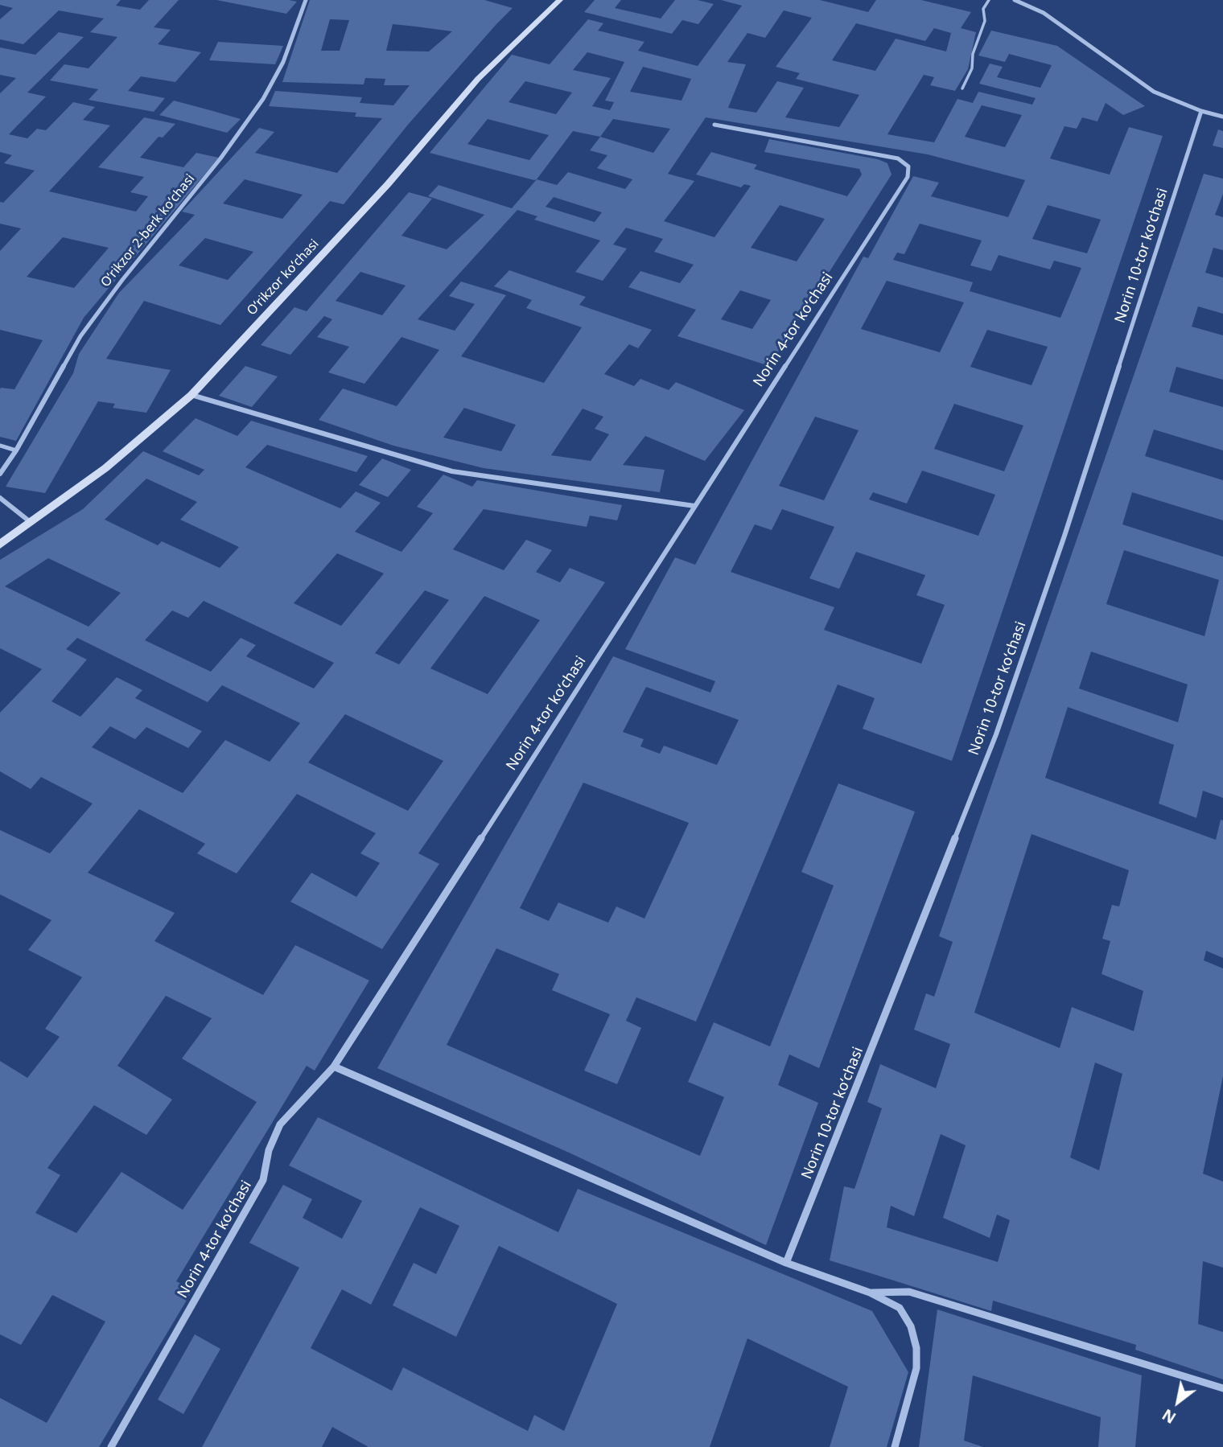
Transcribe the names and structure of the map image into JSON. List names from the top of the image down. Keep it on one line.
{"streets":{"main road":["Oʻrikzor koʻchasi"],"street":["Oʻrikzor 2-berk koʻchasi","Norin 10-tor koʻchasi","Norin 4-tor koʻchasi"]},"north":"bottom left"}
